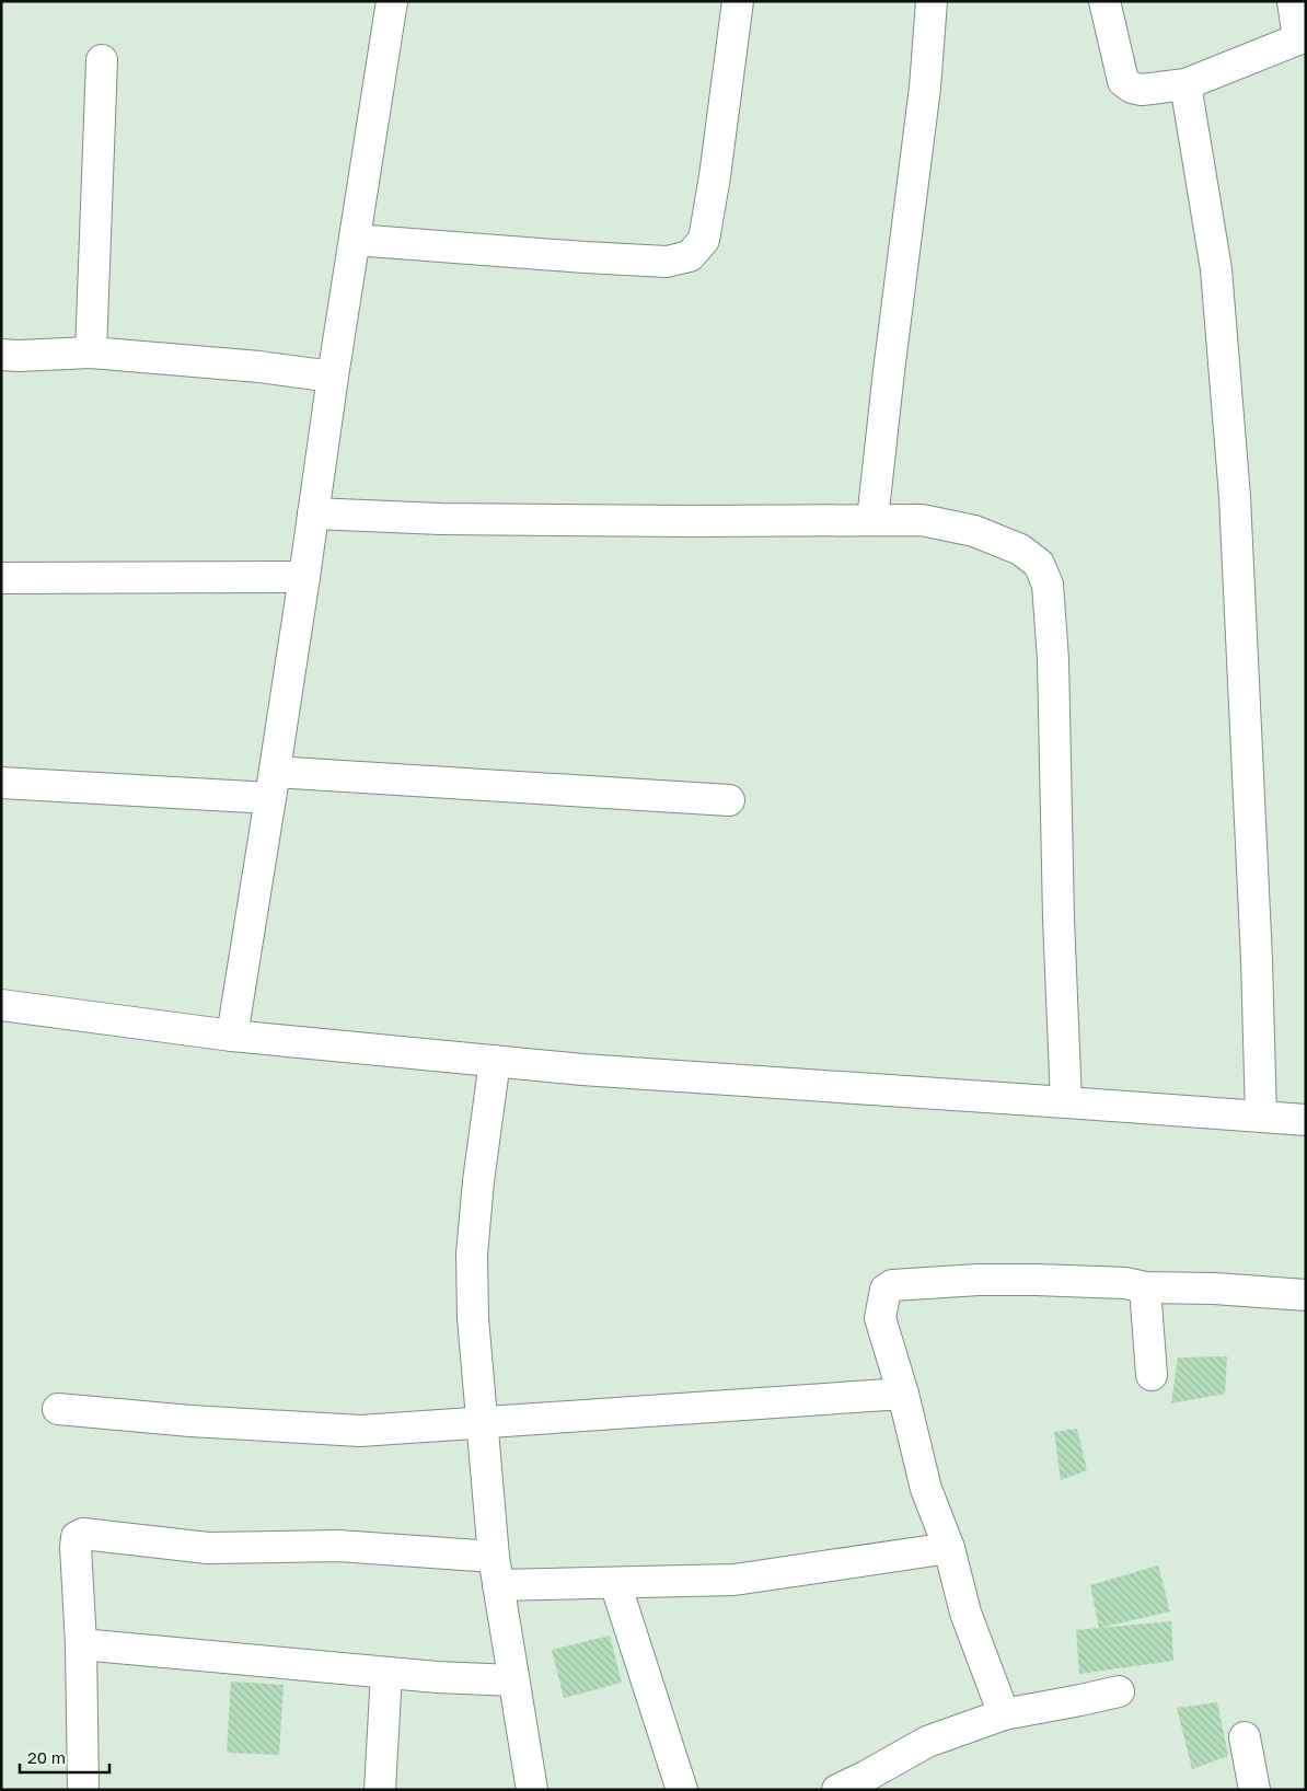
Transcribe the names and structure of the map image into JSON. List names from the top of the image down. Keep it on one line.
{"scale_bar":"20 m"}
